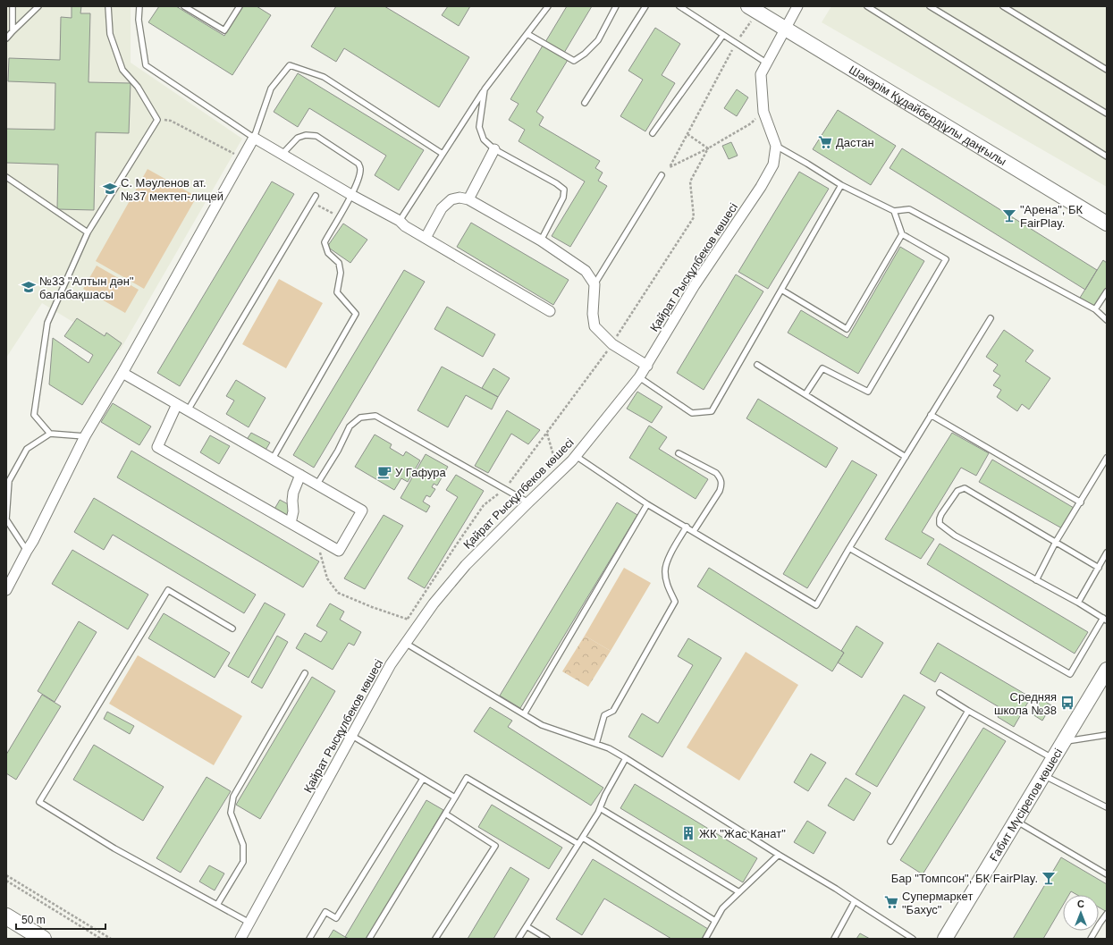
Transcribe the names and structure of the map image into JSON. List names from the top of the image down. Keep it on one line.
{"streets":{"main road":["Шәкәрім Құдайбердіұлы даңғылы","Ғабит Мүсірепов көшесі"],"street":["Қайрат Рысқұлбеков көшесі"]},"crossings":[["Шәкәрім Құдайбердіұлы даңғылы","Қайрат Рысқұлбеков көшесі"]],"places":{"supermarket":["Дастан","Супермаркет \"Бахус\""],"school or university":["С. Мәуленов ат. №37 мектеп-лицей","№33 \"Алтын дән\" балабақшасы"],"bar":["\"Арена\", БК FairPlay.","Бар \"Томпсон\", БК FairPlay."],"cafe":["У Гафура"],"bus stop":["Средняя школа №38"],"building":["ЖК \"Жас Канат\""]},"scale_bar":"50 m","north":"top"}
